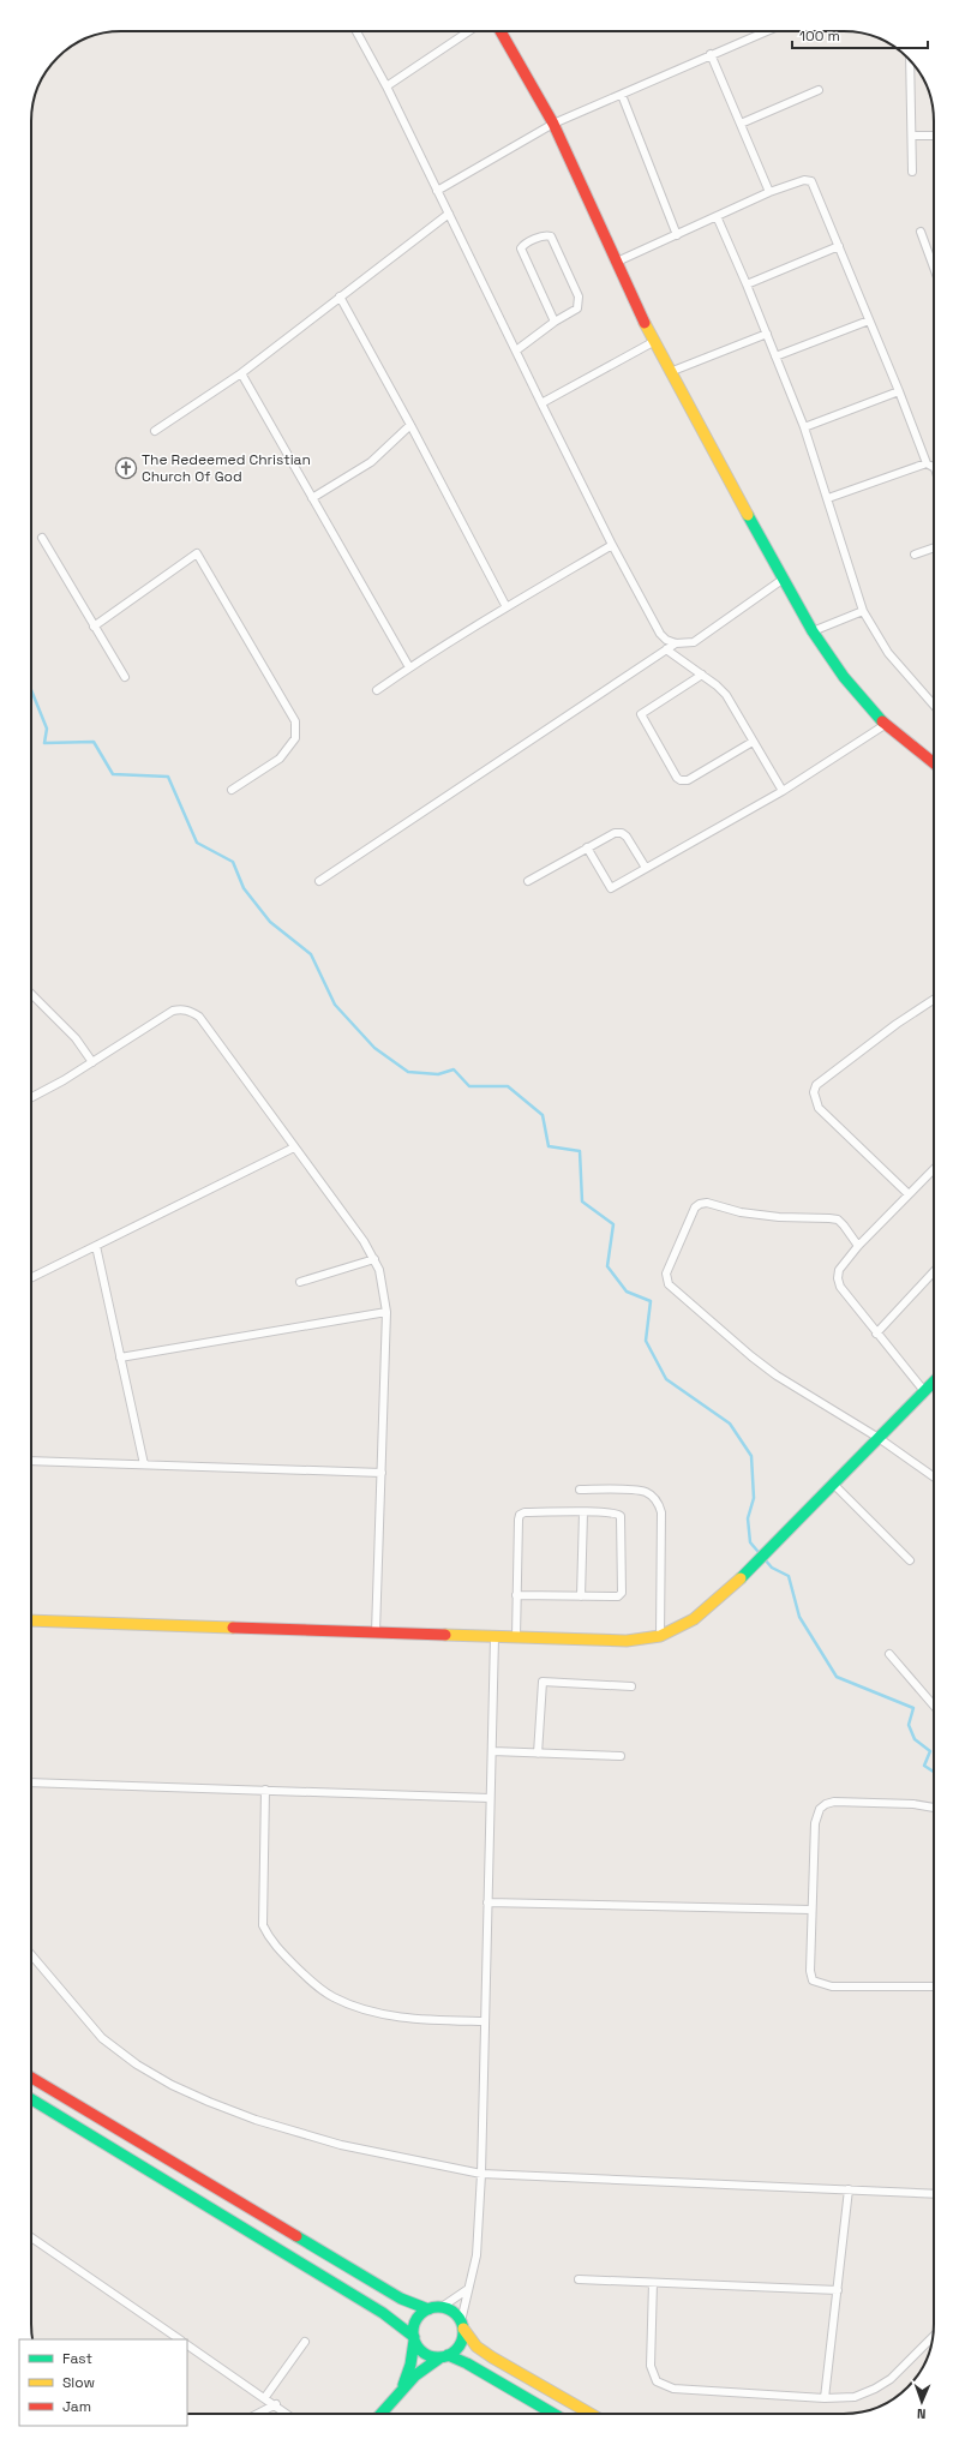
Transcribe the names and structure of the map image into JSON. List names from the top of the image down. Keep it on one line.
{"places":{"church":["The Redeemed Christian Church Of God"]},"legend":["Fast","Slow","Jam"],"scale_bar":"100 m","north":"bottom"}
